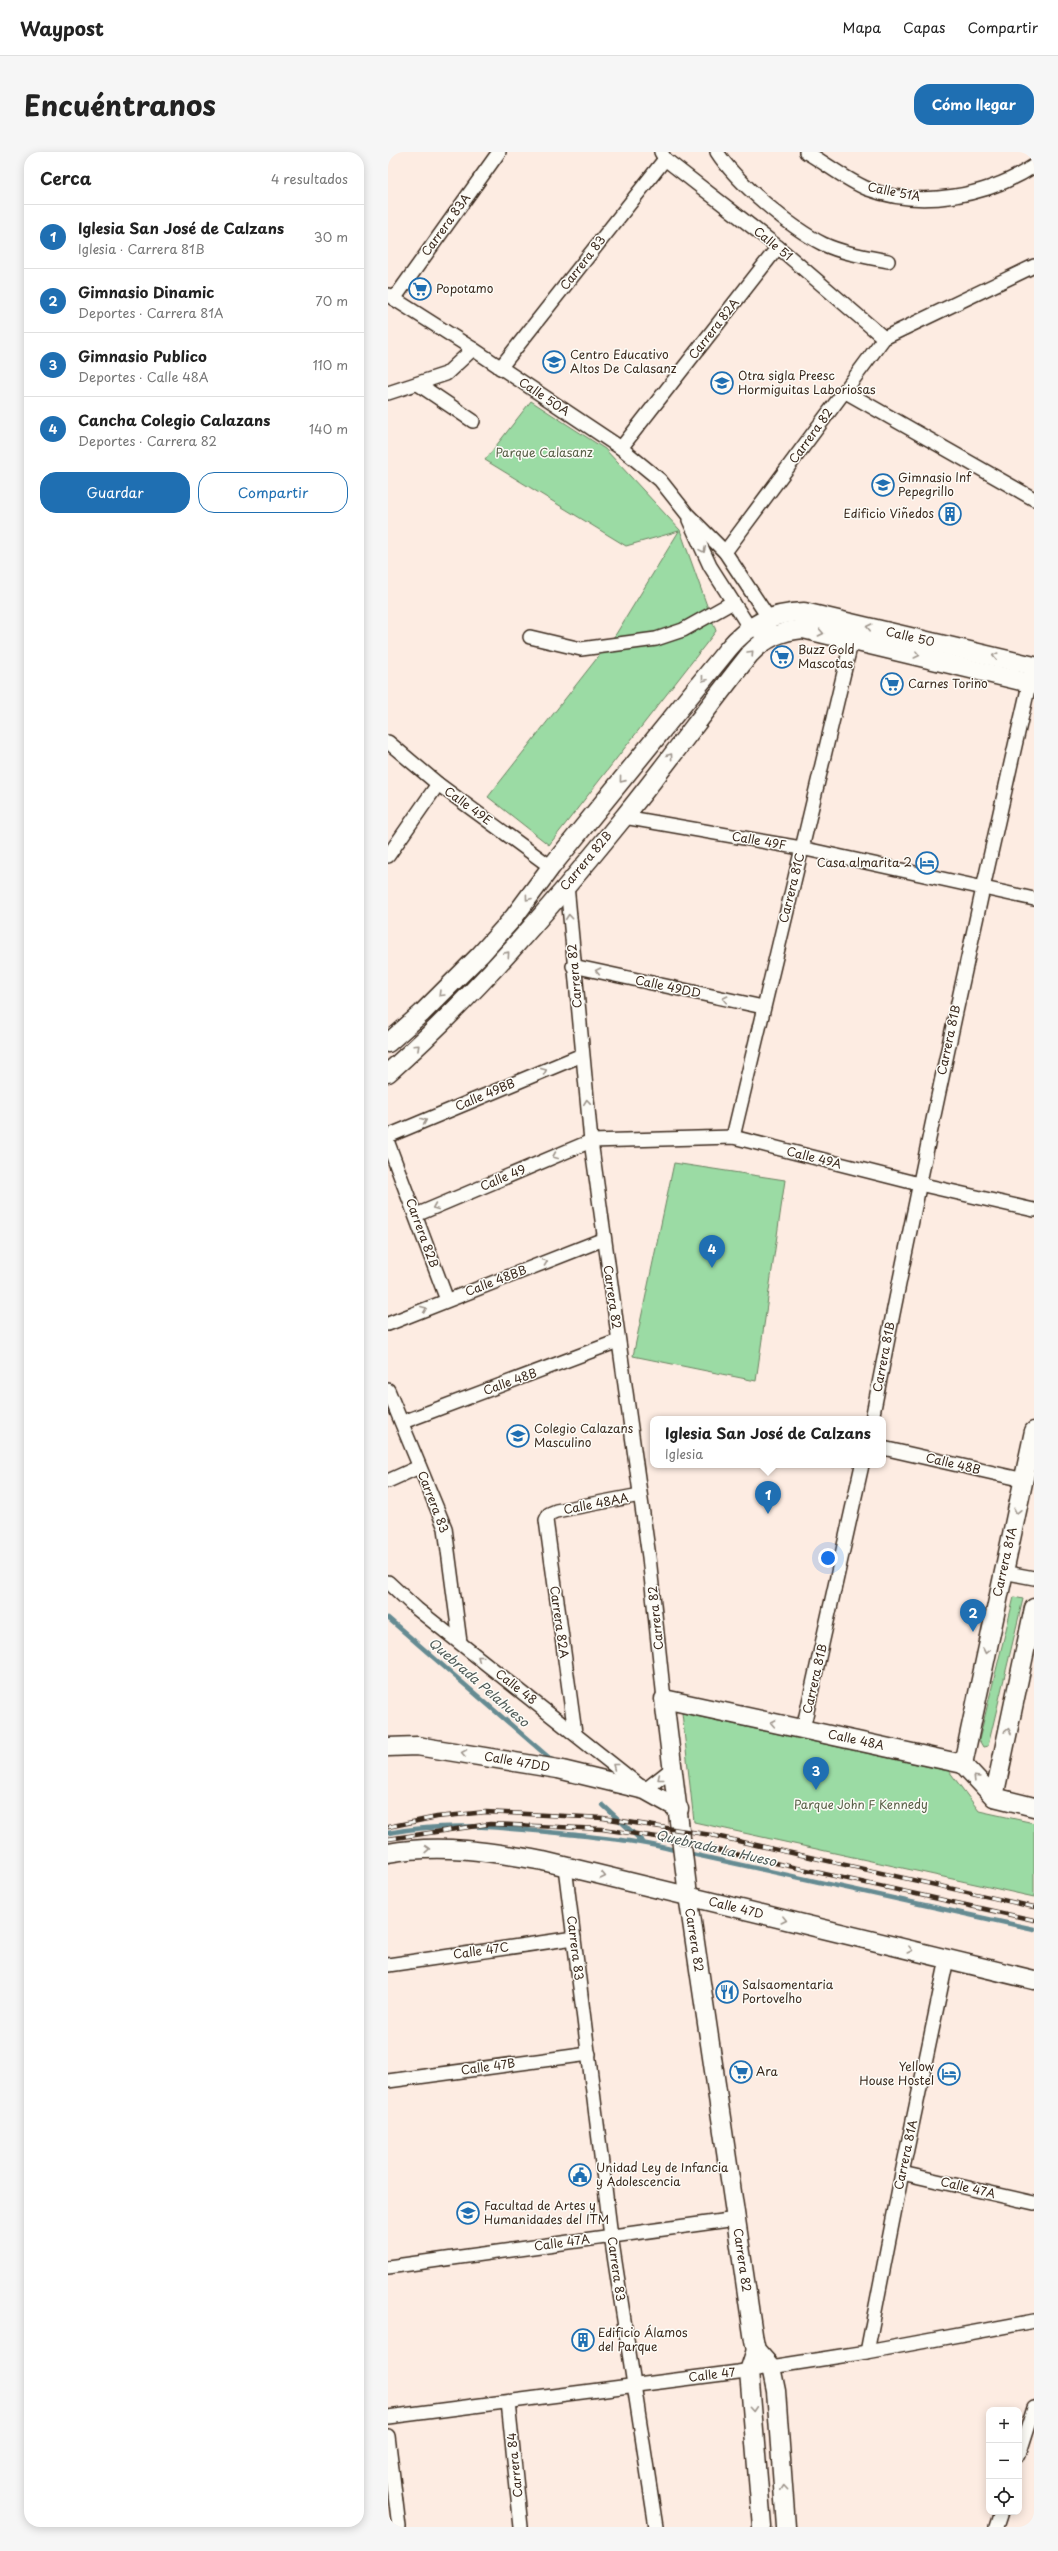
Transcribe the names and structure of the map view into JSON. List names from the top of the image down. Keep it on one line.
{"streets":{"street":["Calle 51A","Carrera 83A","Calle 51","Carrera 83","Carrera 82A","Calle 50A","Carrera 82","Calle 50","Calle 49E","Calle 49F","Carrera 82B","Carrera 81C","Calle 49DD","Carrera 81B","Calle 49BB","Calle 49A","Calle 49","Calle 48BB","Calle 48B","Calle 48AA","Carrera 81A","Calle 48","Calle 48A","Calle 47DD","Calle 47D","Calle 47C","Calle 47B","Calle 47A","Calle 47","Carrera 84"]},"crossings":[["Carrera 83A","Calle 50A"],["Calle 51","Carrera 83"],["Calle 51","Carrera 82A"],["Calle 51","Carrera 82"],["Carrera 83","Calle 50A"],["Carrera 83","Calle 48B"],["Carrera 83","Calle 48"],["Carrera 83","Calle 47D"],["Carrera 83","Calle 47C"],["Carrera 83","Calle 47B"],["Carrera 83","Calle 47A"],["Carrera 83","Calle 47"],["Carrera 82A","Calle 50A"],["Carrera 82A","Calle 48AA"],["Carrera 82A","Calle 48"],["Calle 50A","Carrera 82"],["Calle 50A","Carrera 82B"],["Carrera 82","Carrera 82B"],["Carrera 82","Calle 49DD"],["Carrera 82","Calle 49BB"],["Carrera 82","Calle 49A"],["Carrera 82","Calle 49"],["Carrera 82","Calle 48BB"],["Carrera 82","Calle 48B"],["Carrera 82","Calle 48AA"],["Carrera 82","Calle 48A"],["Carrera 82","Calle 47DD"],["Carrera 82","Calle 47D"],["Carrera 82","Calle 47A"],["Carrera 82","Calle 47"],["Calle 50","Carrera 82B"],["Calle 50","Carrera 81C"],["Calle 50","Carrera 81B"],["Calle 49E","Carrera 82B"],["Calle 49F","Carrera 82B"],["Calle 49F","Carrera 81C"],["Calle 49F","Carrera 81B"],["Carrera 82B","Calle 49"],["Carrera 82B","Calle 48BB"],["Carrera 81C","Calle 49DD"],["Carrera 81C","Calle 49A"],["Carrera 81B","Calle 49A"],["Carrera 81B","Calle 48A"],["Calle 49A","Calle 49"],["Calle 48B","Carrera 81A"],["Carrera 81A","Calle 48A"],["Carrera 81A","Calle 47D"],["Carrera 81A","Calle 47A"],["Carrera 81A","Calle 47"],["Calle 48","Calle 47DD"],["Calle 47","Carrera 84"]],"one_way":["Calle 49DD","Calle 49BB","Calle 49","Calle 48BB","Calle 48","Calle 48A","Calle 47DD","Calle 47D"],"water":["Quebrada Pelahueso","Quebrada La Hueso"],"parks":["Parque Calasanz","Parque John F Kennedy"],"places":{"supermarket":["Popotamo","Buzz Gold Mascotas","Carnes Torino","Ara"],"school or university":["Centro Educativo Altos De Calasanz","Otra sigla Preesc Hormiguitas Laboriosas","Gimnasio Inf Pepegrillo","Colegio Calazans Masculino","Facultad de Artes y Humanidades del ITM"],"building":["Edificio Viñedos","Edificio Álamos del Parque"],"hotel":["Casa almarita 2","Yellow House Hostel"],"restaurant":["Salsaomentaria Portovelho"],"public building":["Unidad Ley de Infancia y Adolescencia"]},"page":{"header":"Waypost","nav":["Mapa","Capas","Compartir"],"title":"Encuéntranos","buttons":["Cómo llegar",["Guardar","Compartir"]],"heading":["Cerca","4 resultados"],"list":[{"mark":"1","name":"Iglesia San José de Calzans","note":"Iglesia · Carrera 81B","value":"30 m"},{"mark":"2","name":"Gimnasio Dinamic","note":"Deportes · Carrera 81A","value":"70 m"},{"mark":"3","name":"Gimnasio Publico","note":"Deportes · Calle 48A","value":"110 m"},{"mark":"4","name":"Cancha Colegio Calazans","note":"Deportes · Carrera 82","value":"140 m"}],"pins":["4","1","2","3"],"popup":["Iglesia San José de Calzans","Iglesia"],"map_buttons":["+","−"]}}
